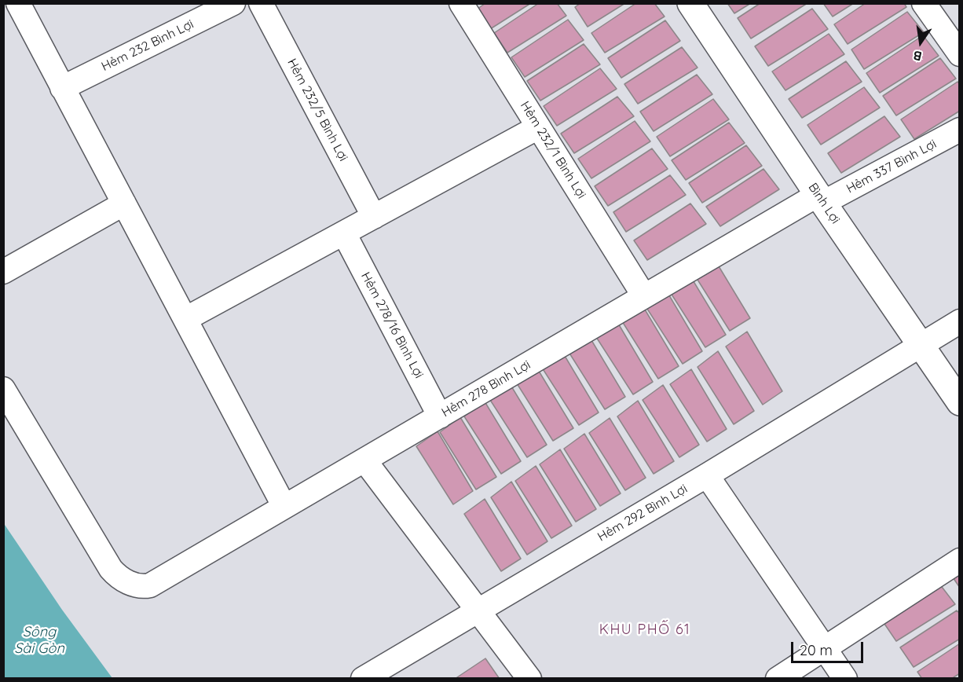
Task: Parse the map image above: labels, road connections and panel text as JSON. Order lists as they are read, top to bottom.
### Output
{
  "streets": {
    "street": [
      "Hẻm 232 Bình Lợi",
      "Hẻm 232/5 Bình Lợi",
      "Hẻm 232/1 Bình Lợi",
      "Hẻm 337 Bình Lợi",
      "Bình Lợi",
      "Hẻm 278/16 Bình Lợi",
      "Hẻm 278 Bình Lợi",
      "Hẻm 292 Bình Lợi"
    ]
  },
  "crossings": [
    ["Hẻm 232/1 Bình Lợi", "Hẻm 278 Bình Lợi"],
    ["Hẻm 337 Bình Lợi", "Bình Lợi"],
    ["Hẻm 337 Bình Lợi", "Hẻm 278 Bình Lợi"],
    ["Bình Lợi", "Hẻm 278 Bình Lợi"],
    ["Bình Lợi", "Hẻm 292 Bình Lợi"],
    ["Hẻm 278/16 Bình Lợi", "Hẻm 278 Bình Lợi"]
  ],
  "districts": ["KHU PHỐ 61"],
  "water": ["Sông Sài Gòn"],
  "scale_bar": "20 m",
  "north": "bottom"
}
